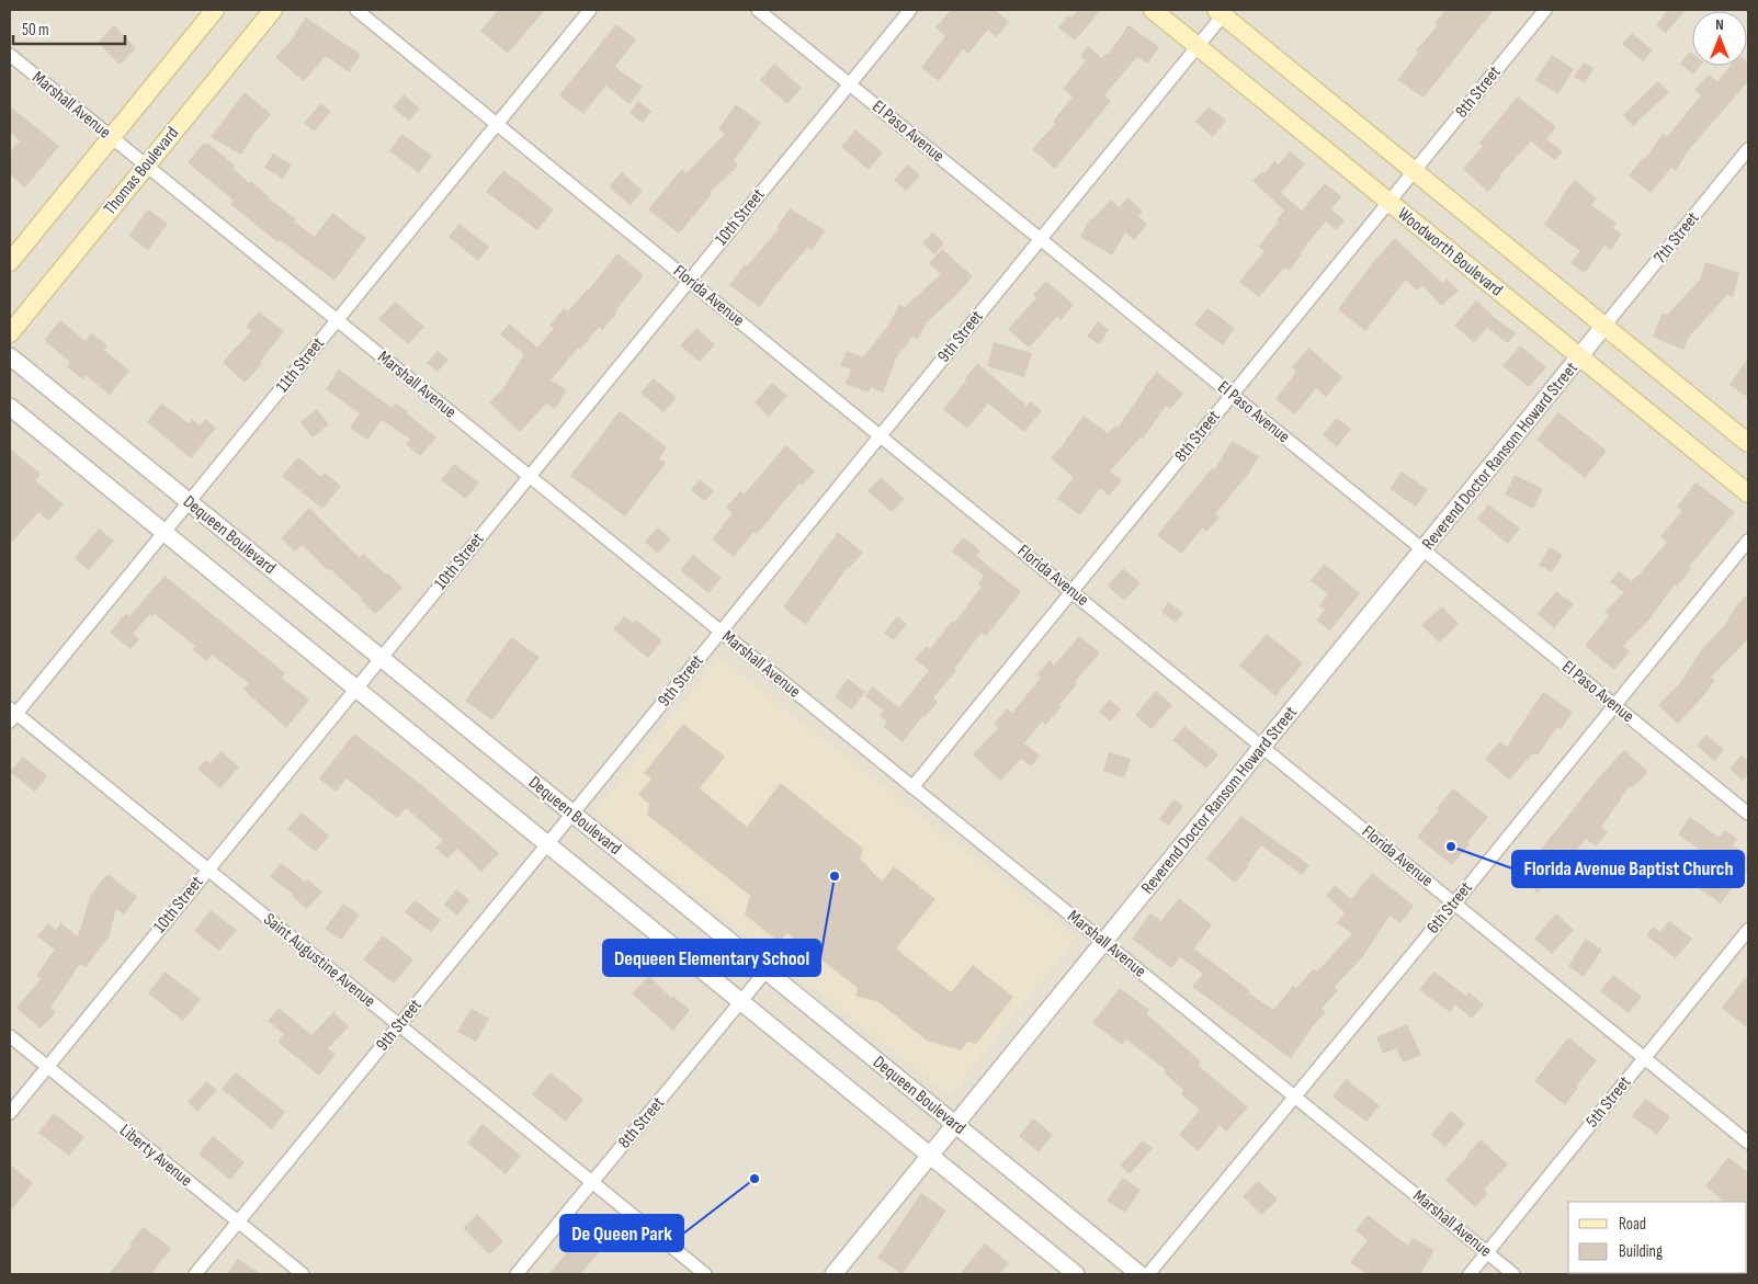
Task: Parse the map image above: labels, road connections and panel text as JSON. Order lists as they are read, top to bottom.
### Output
{
  "streets": {
    "main road": ["Thomas Boulevard", "Woodworth Boulevard"],
    "street": [
      "8th Street",
      "Marshall Avenue",
      "El Paso Avenue",
      "10th Street",
      "7th Street",
      "Florida Avenue",
      "9th Street",
      "11th Street",
      "Reverend Doctor Ransom Howard Street",
      "Dequeen Boulevard",
      "6th Street",
      "Saint Augustine Avenue",
      "5th Street",
      "Liberty Avenue"
    ]
  },
  "crossings": [
    ["8th Street", "Marshall Avenue"],
    ["8th Street", "El Paso Avenue"],
    ["8th Street", "Woodworth Boulevard"],
    ["8th Street", "Florida Avenue"],
    ["8th Street", "Dequeen Boulevard"],
    ["8th Street", "Saint Augustine Avenue"],
    ["Marshall Avenue", "Thomas Boulevard"],
    ["Marshall Avenue", "10th Street"],
    ["Marshall Avenue", "9th Street"],
    ["Marshall Avenue", "11th Street"],
    ["Marshall Avenue", "Reverend Doctor Ransom Howard Street"],
    ["Marshall Avenue", "6th Street"],
    ["Marshall Avenue", "5th Street"],
    ["El Paso Avenue", "10th Street"],
    ["El Paso Avenue", "9th Street"],
    ["El Paso Avenue", "Reverend Doctor Ransom Howard Street"],
    ["El Paso Avenue", "6th Street"],
    ["10th Street", "Florida Avenue"],
    ["10th Street", "Dequeen Boulevard"],
    ["10th Street", "Saint Augustine Avenue"],
    ["10th Street", "Liberty Avenue"],
    ["7th Street", "Reverend Doctor Ransom Howard Street"],
    ["Woodworth Boulevard", "9th Street"],
    ["Woodworth Boulevard", "Reverend Doctor Ransom Howard Street"],
    ["Florida Avenue", "9th Street"],
    ["Florida Avenue", "11th Street"],
    ["Florida Avenue", "Reverend Doctor Ransom Howard Street"],
    ["Florida Avenue", "6th Street"],
    ["Florida Avenue", "5th Street"],
    ["9th Street", "Dequeen Boulevard"],
    ["9th Street", "Saint Augustine Avenue"],
    ["9th Street", "Liberty Avenue"],
    ["11th Street", "Dequeen Boulevard"],
    ["11th Street", "Saint Augustine Avenue"],
    ["Reverend Doctor Ransom Howard Street", "Dequeen Boulevard"]
  ],
  "places": ["Florida Avenue Baptist Church", "Dequeen Elementary School", "De Queen Park"],
  "legend": ["Road", "Building"],
  "scale_bar": "50 m",
  "north": "top"
}
